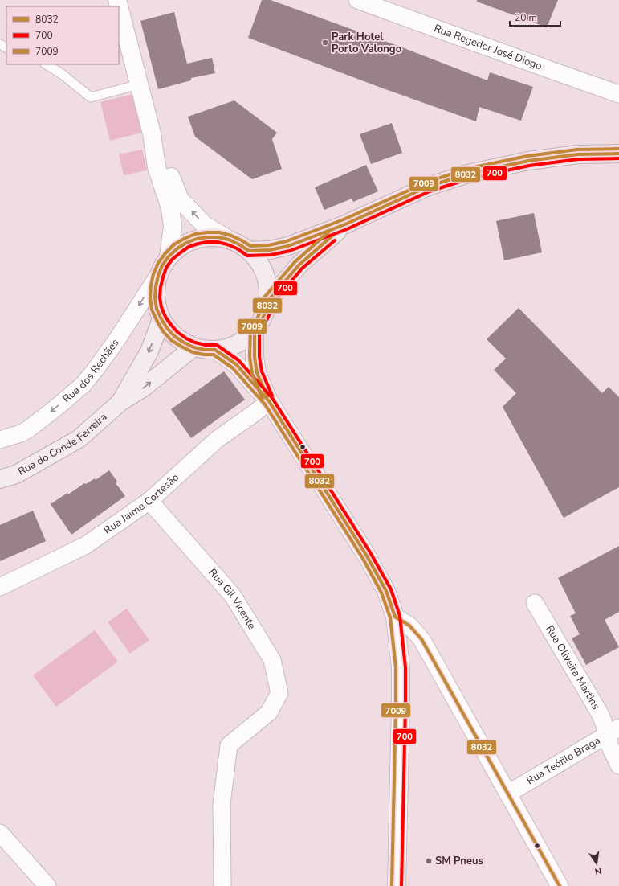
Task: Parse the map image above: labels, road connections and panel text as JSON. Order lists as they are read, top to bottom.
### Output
{
  "streets": {
    "main road": ["Rua do Conde Ferreira"],
    "street": [
      "Rua Regedor José Diogo",
      "Rua dos Rechães",
      "Rua Jaime Cortesão",
      "Rua Gil Vicente",
      "Rua Oliveira Martins",
      "Rua Teófilo Braga"
    ]
  },
  "crossings": [
    ["Rua dos Rechães", "Rua do Conde Ferreira"],
    ["Rua Jaime Cortesão", "Rua Gil Vicente"],
    ["Rua Oliveira Martins", "Rua Teófilo Braga"]
  ],
  "one_way": ["Rua dos Rechães"],
  "places": ["Park Hotel Porto Valongo", "SM Pneus"],
  "lines": ["transit line 7009", "transit line 8032", "transit line 700"],
  "legend": ["8032", "700", "7009"],
  "scale_bar": "20 m",
  "north": "bottom"
}
